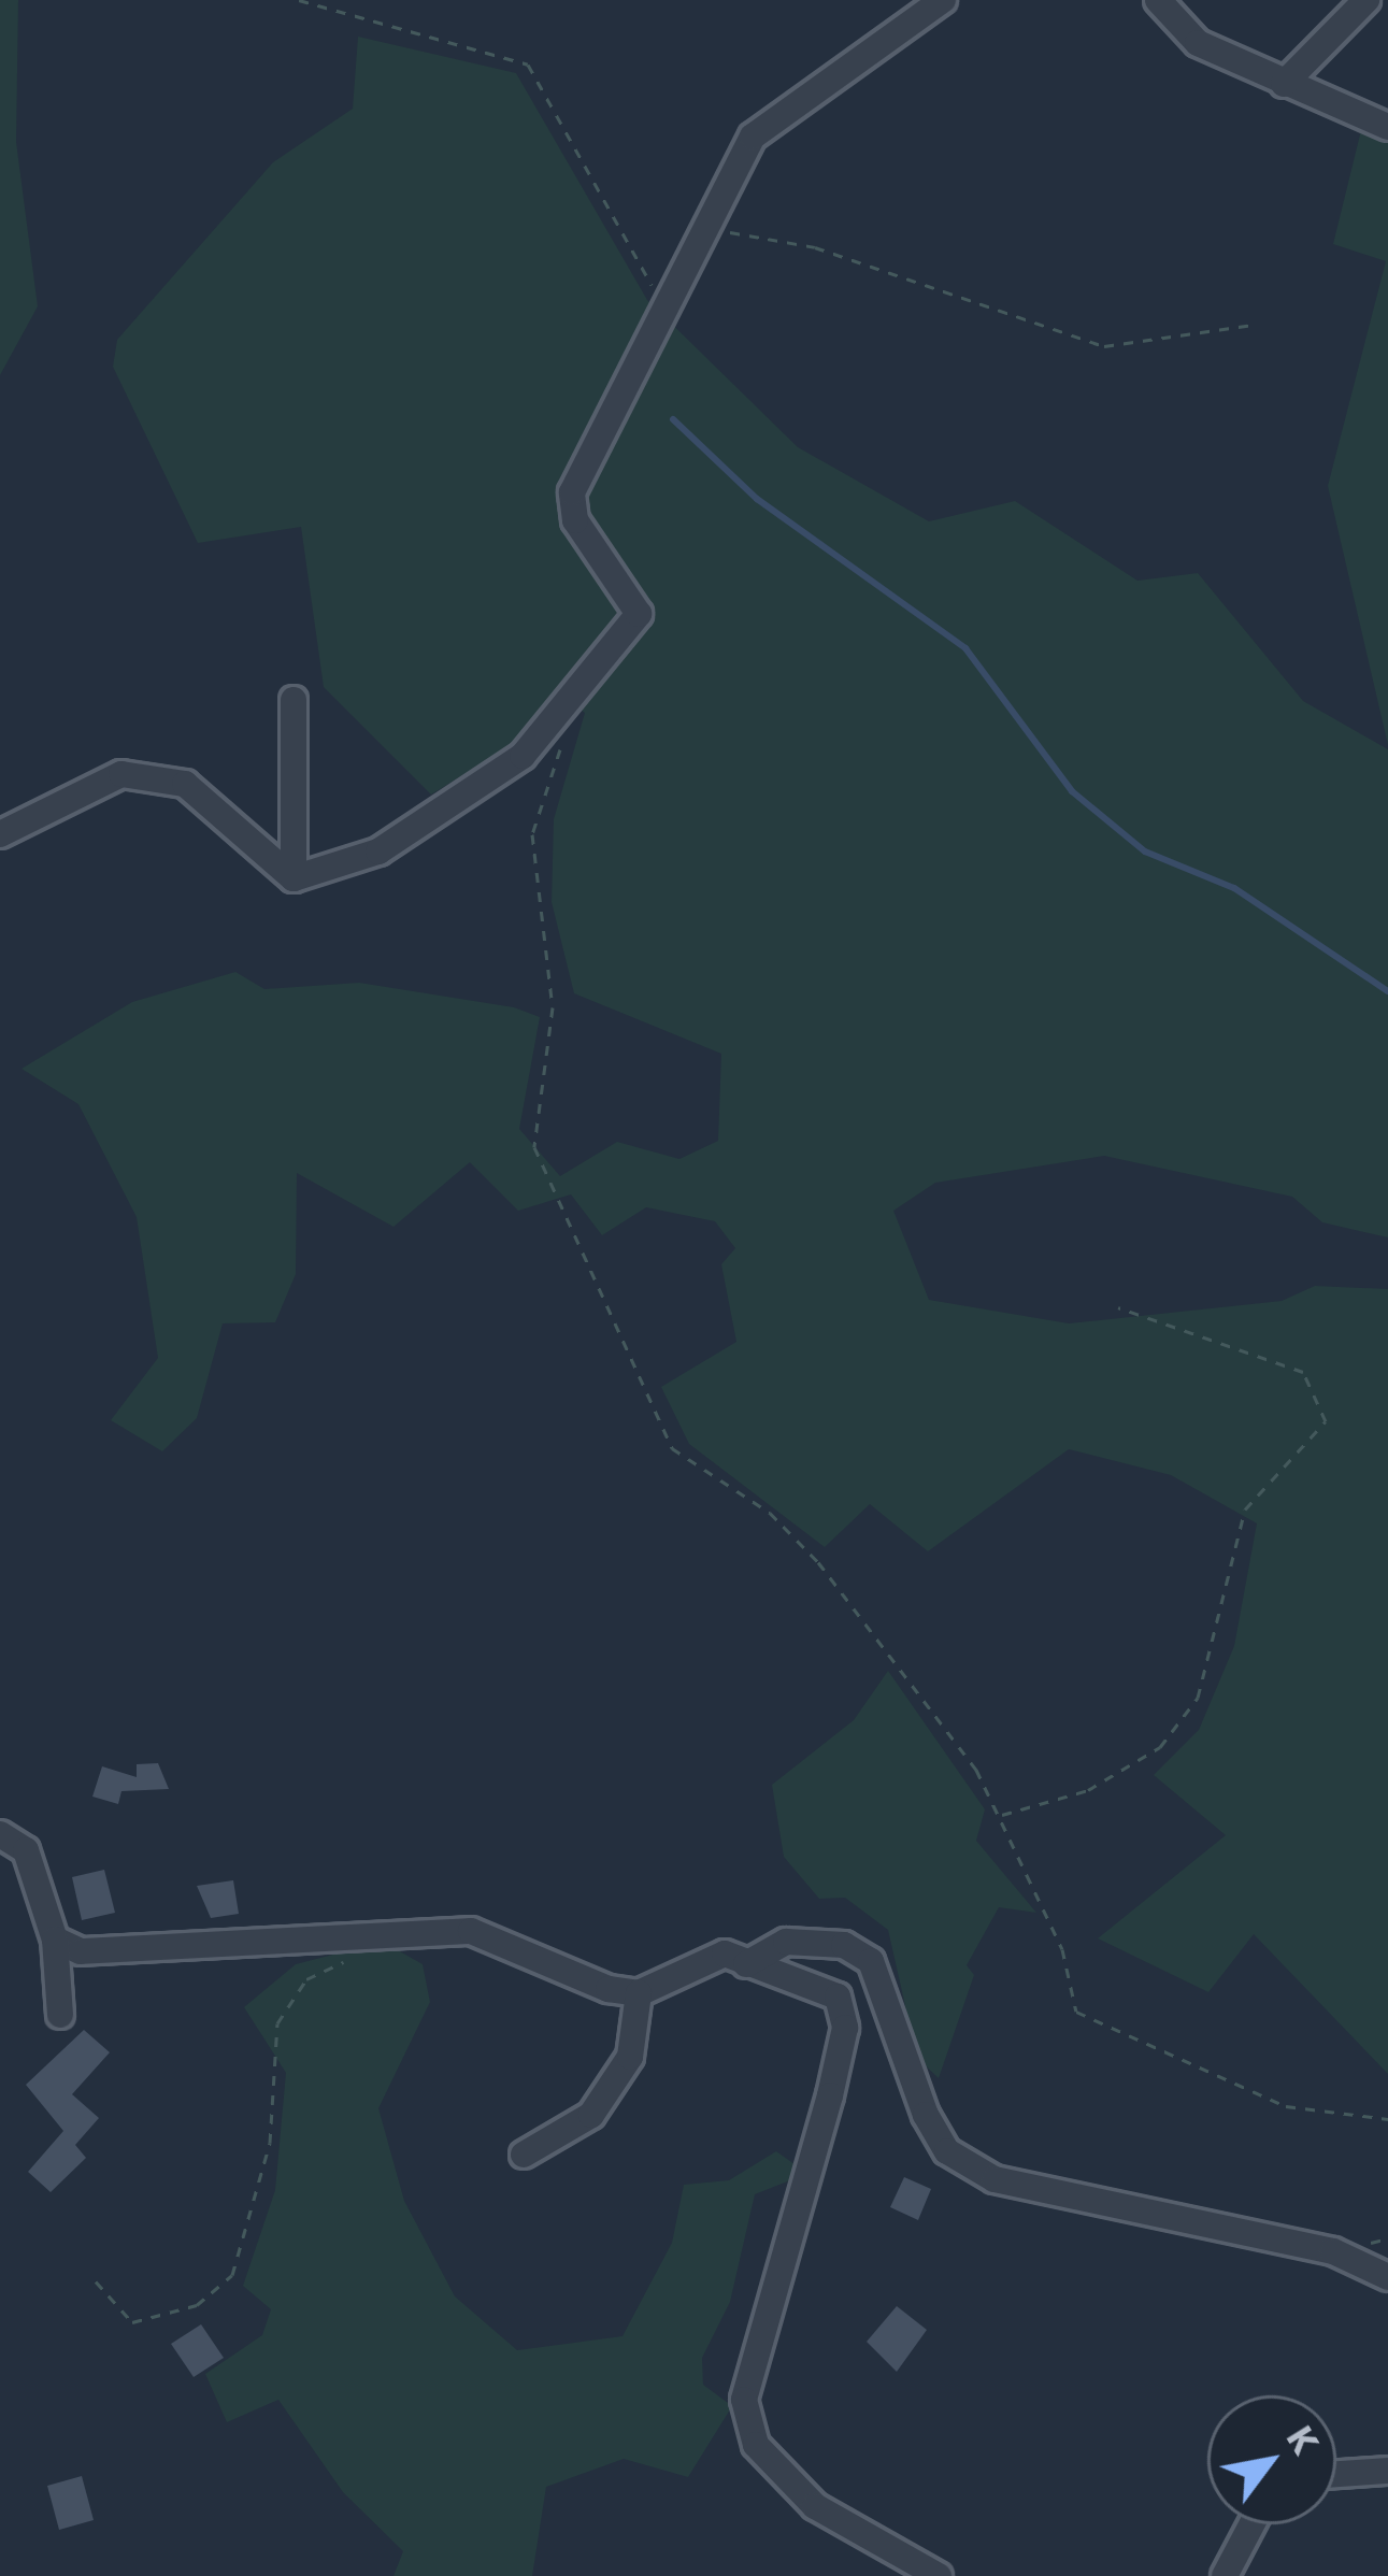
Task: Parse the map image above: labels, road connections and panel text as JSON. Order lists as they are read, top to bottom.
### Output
{
  "north": "top right"
}
